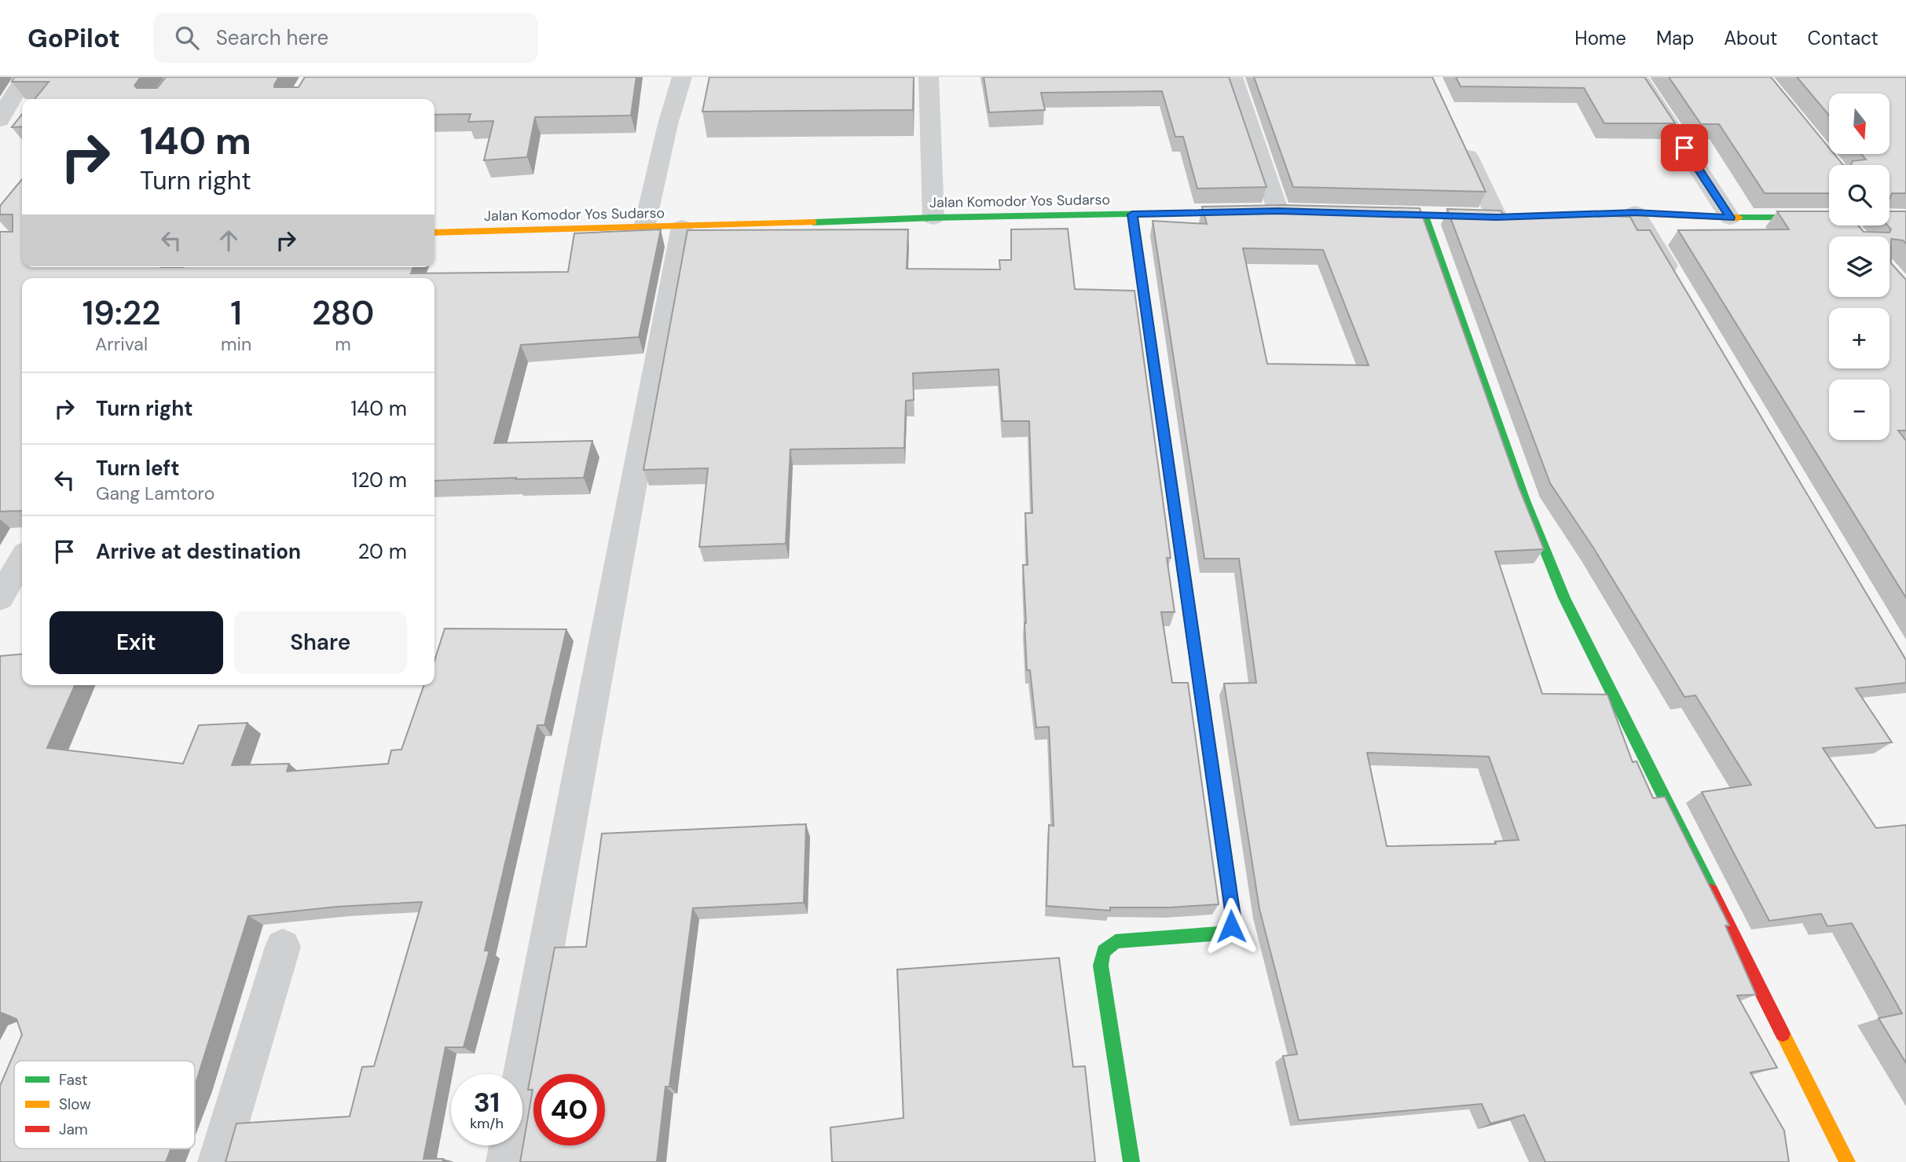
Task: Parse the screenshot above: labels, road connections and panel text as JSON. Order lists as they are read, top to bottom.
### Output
{
  "streets": {
    "street": ["Jalan Komodor Yos Sudarso"]
  },
  "legend": ["Fast", "Slow", "Jam"],
  "north": "bottom",
  "page": {
    "header": "GoPilot",
    "search": "Search here",
    "nav": [
      "Home",
      "Map",
      "About",
      "Contact"
    ],
    "map_buttons": ["+", "−"],
    "turn": ["140 m", "Turn right"],
    "eta": [
      "19:22",
      "Arrival",
      "1",
      "min",
      "280",
      "m"
    ],
    "list": [
      {
        "name": "Turn right",
        "value": "140 m"
      },
      {
        "name": "Turn left",
        "note": "Gang Lamtoro",
        "value": "120 m"
      },
      {
        "name": "Arrive at destination",
        "value": "20 m"
      }
    ],
    "buttons": ["Exit", "Share"],
    "speed": "31 km/h",
    "limit": "40"
  }
}
